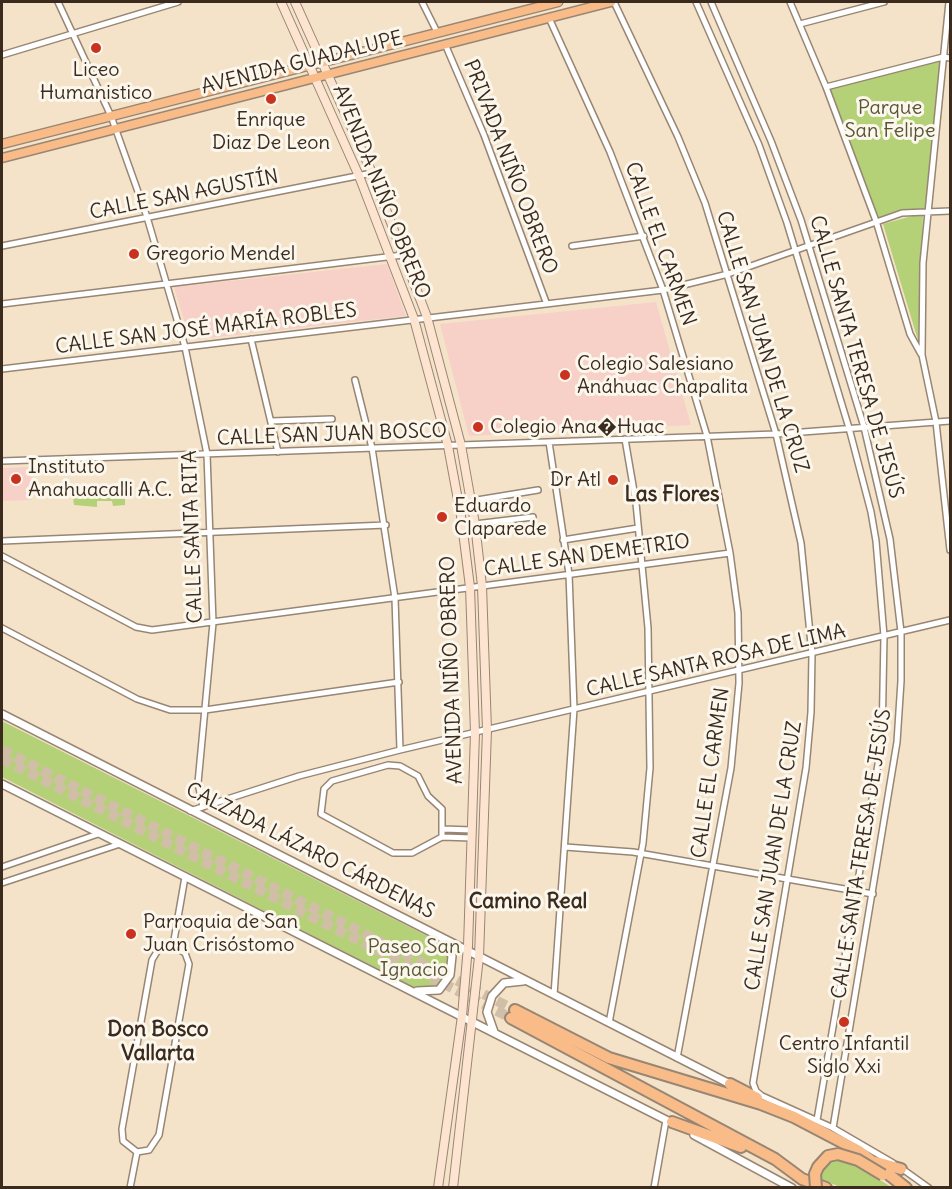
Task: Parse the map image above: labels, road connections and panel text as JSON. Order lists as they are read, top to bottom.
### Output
{
  "streets": {
    "main road": ["AVENIDA GUADALUPE", "AVENIDA NIÑO OBRERO"],
    "street": [
      "PRIVADA NIÑO OBRERO",
      "CALLE SAN AGUSTÍN",
      "CALLE EL CARMEN",
      "CALLE SAN JOSÉ MARÍA ROBLES",
      "CALLE SAN JUAN DE LA CRUZ",
      "CALLE SANTA TERESA DE JESÚS",
      "CALLE SAN JUAN BOSCO",
      "CALLE SANTA RITA",
      "CALLE SAN DEMETRIO",
      "CALLE SANTA ROSA DE LIMA",
      "CALZADA LÁZARO CÁRDENAS"
    ]
  },
  "crossings": [
    ["AVENIDA GUADALUPE", "PRIVADA NIÑO OBRERO"],
    ["AVENIDA GUADALUPE", "AVENIDA NIÑO OBRERO"],
    ["AVENIDA GUADALUPE", "CALLE EL CARMEN"],
    ["AVENIDA GUADALUPE", "CALLE SAN JUAN DE LA CRUZ"],
    ["AVENIDA GUADALUPE", "CALLE SANTA RITA"],
    ["PRIVADA NIÑO OBRERO", "CALLE SAN JOSÉ MARÍA ROBLES"],
    ["AVENIDA NIÑO OBRERO", "CALLE SAN AGUSTÍN"],
    ["AVENIDA NIÑO OBRERO", "CALLE SAN JOSÉ MARÍA ROBLES"],
    ["AVENIDA NIÑO OBRERO", "CALLE SAN JUAN BOSCO"],
    ["AVENIDA NIÑO OBRERO", "CALLE SAN DEMETRIO"],
    ["AVENIDA NIÑO OBRERO", "CALLE SANTA ROSA DE LIMA"],
    ["AVENIDA NIÑO OBRERO", "CALZADA LÁZARO CÁRDENAS"],
    ["CALLE SAN AGUSTÍN", "CALLE SANTA RITA"],
    ["CALLE EL CARMEN", "CALLE SAN JOSÉ MARÍA ROBLES"],
    ["CALLE EL CARMEN", "CALLE SAN JUAN BOSCO"],
    ["CALLE EL CARMEN", "CALLE SAN DEMETRIO"],
    ["CALLE EL CARMEN", "CALLE SANTA ROSA DE LIMA"],
    ["CALLE EL CARMEN", "CALZADA LÁZARO CÁRDENAS"],
    ["CALLE SAN JOSÉ MARÍA ROBLES", "CALLE SAN JUAN DE LA CRUZ"],
    ["CALLE SAN JOSÉ MARÍA ROBLES", "CALLE SANTA TERESA DE JESÚS"],
    ["CALLE SAN JOSÉ MARÍA ROBLES", "CALLE SANTA RITA"],
    ["CALLE SAN JUAN DE LA CRUZ", "CALLE SAN JUAN BOSCO"],
    ["CALLE SAN JUAN DE LA CRUZ", "CALLE SANTA ROSA DE LIMA"],
    ["CALLE SANTA TERESA DE JESÚS", "CALLE SAN JUAN BOSCO"],
    ["CALLE SANTA TERESA DE JESÚS", "CALLE SANTA ROSA DE LIMA"],
    ["CALLE SAN JUAN BOSCO", "CALLE SANTA RITA"],
    ["CALLE SANTA RITA", "CALLE SAN DEMETRIO"],
    ["CALLE SANTA RITA", "CALLE SANTA ROSA DE LIMA"],
    ["CALLE SANTA ROSA DE LIMA", "CALZADA LÁZARO CÁRDENAS"]
  ],
  "districts": ["Las Flores", "Camino Real", "Don Bosco Vallarta"],
  "parks": ["Parque San Felipe", "Paseo San Ignacio"],
  "places": [
    "Liceo Humanistico",
    "Enrique Diaz De Leon",
    "Gregorio Mendel",
    "Colegio Salesiano Anáhuac Chapalita",
    "Colegio Ana�Huac",
    "Instituto Anahuacalli A.C.",
    "Dr Atl",
    "Eduardo Claparede",
    "Parroquia de San Juan Crisóstomo",
    "Centro Infantil Siglo Xxi"
  ]
}
